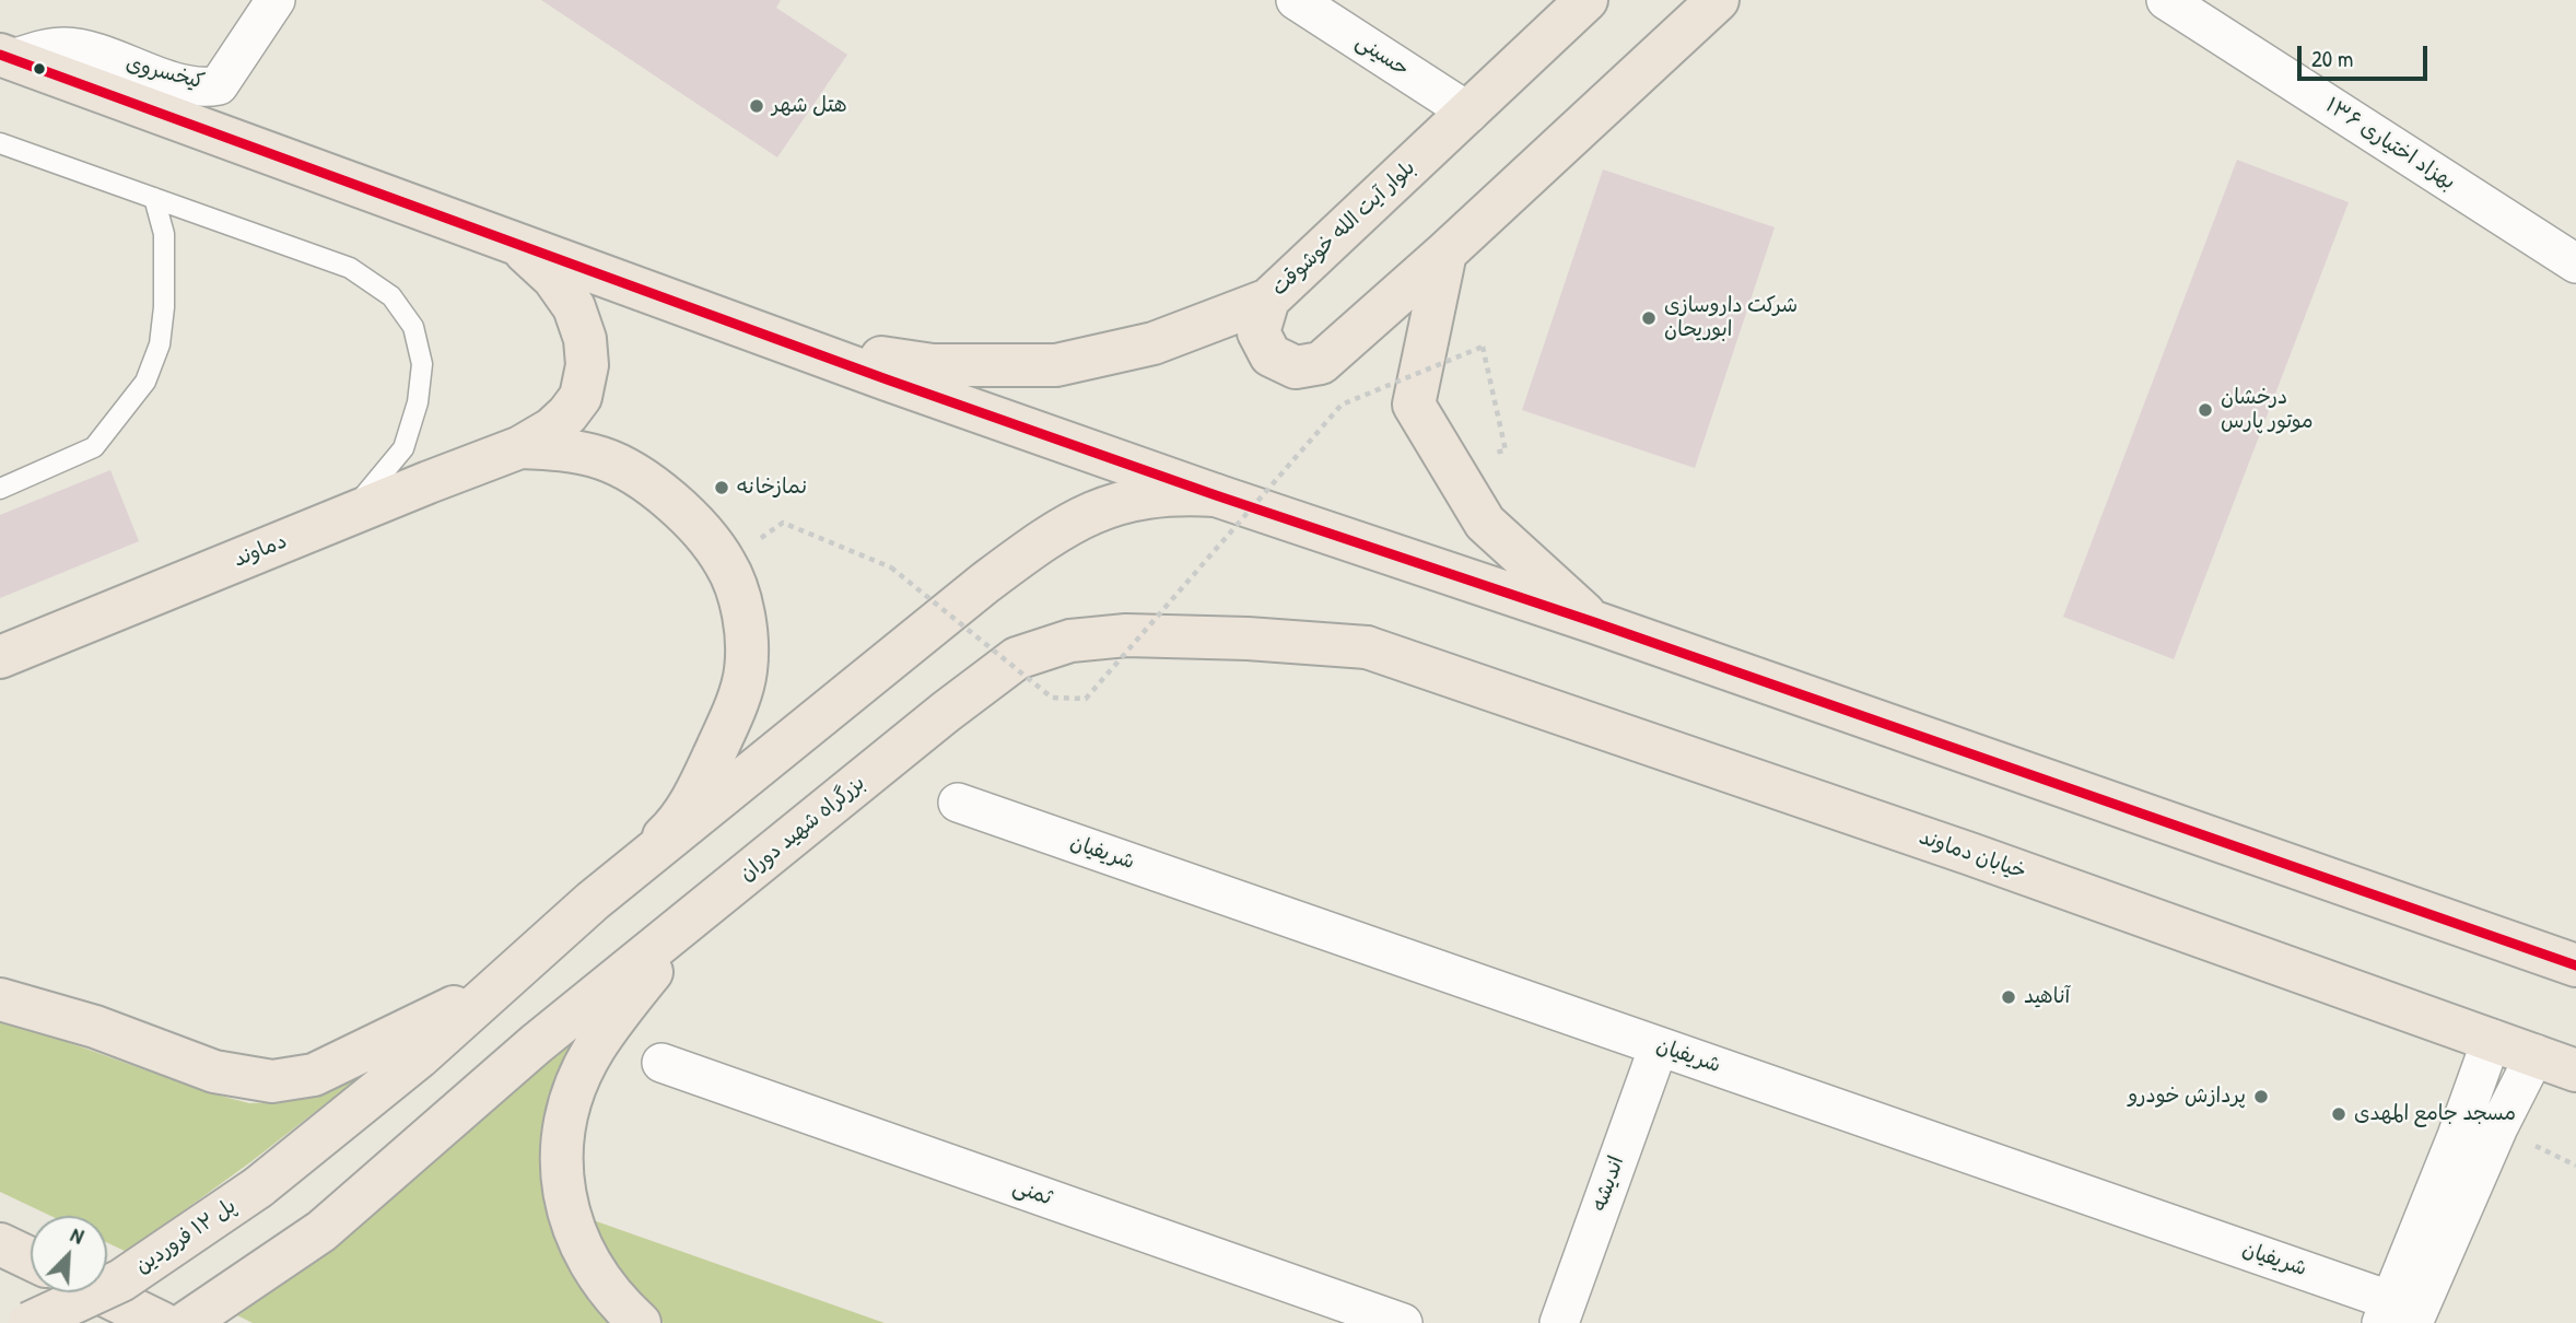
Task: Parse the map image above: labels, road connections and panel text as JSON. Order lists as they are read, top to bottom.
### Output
{
  "streets": {
    "main road": [
      "بلوار آیت الله خوشوقت",
      "دماوند",
      "بزرگراه شهید دوران",
      "خیابان دماوند",
      "پل ۱۲ فروردین"
    ],
    "street": [
      "حسینی",
      "کیخسروی",
      "بهزاد اختیاری ۱۳۶",
      "شریفیان",
      "اندیشه",
      "ثمنی"
    ]
  },
  "crossings": [
    ["حسینی", "بلوار آیت الله خوشوقت"],
    ["بزرگراه شهید دوران", "خیابان دماوند"],
    ["شریفیان", "اندیشه"]
  ],
  "places": [
    "هتل شهر",
    "شرکت داروسازی ابوریحان",
    "درخشان موتور پارس",
    "نمازخانه",
    "آناهید",
    "پردازش خودرو",
    "مسجد جامع المهدی"
  ],
  "scale_bar": "20 m",
  "north": "top right"
}
